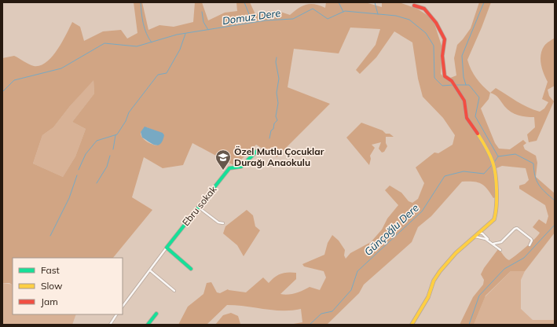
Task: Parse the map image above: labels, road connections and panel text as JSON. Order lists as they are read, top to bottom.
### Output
{
  "streets": {
    "street": ["Ebru sokak"]
  },
  "water": ["Domuz Dere", "Günçoğlu Dere"],
  "places": {
    "school or university": ["Özel Mutlu Çocuklar Durağı Anaokulu"]
  },
  "legend": ["Fast", "Slow", "Jam"]
}
